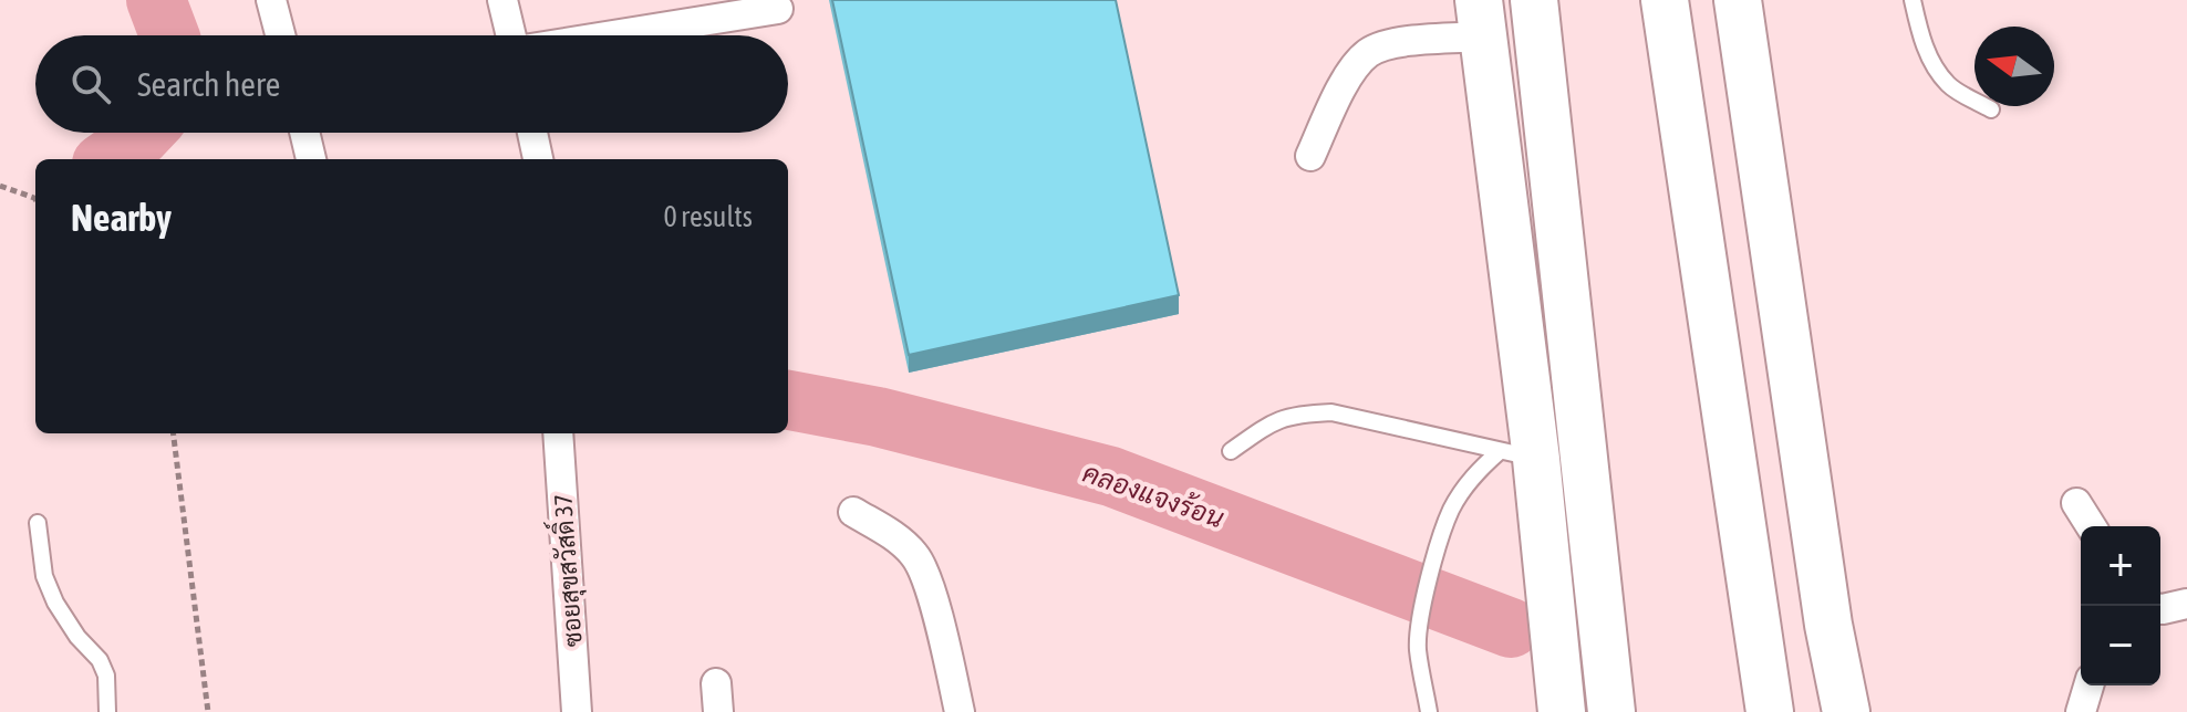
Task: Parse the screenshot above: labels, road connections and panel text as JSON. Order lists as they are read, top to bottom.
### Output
{
  "streets": {
    "street": ["ซอยสุขสวัสดิ์ 37"]
  },
  "water": ["คลองแจงร้อน"],
  "north": "left",
  "page": {
    "search": "Search here",
    "heading": ["Nearby", "0 results"],
    "map_buttons": ["+", "−"]
  }
}
